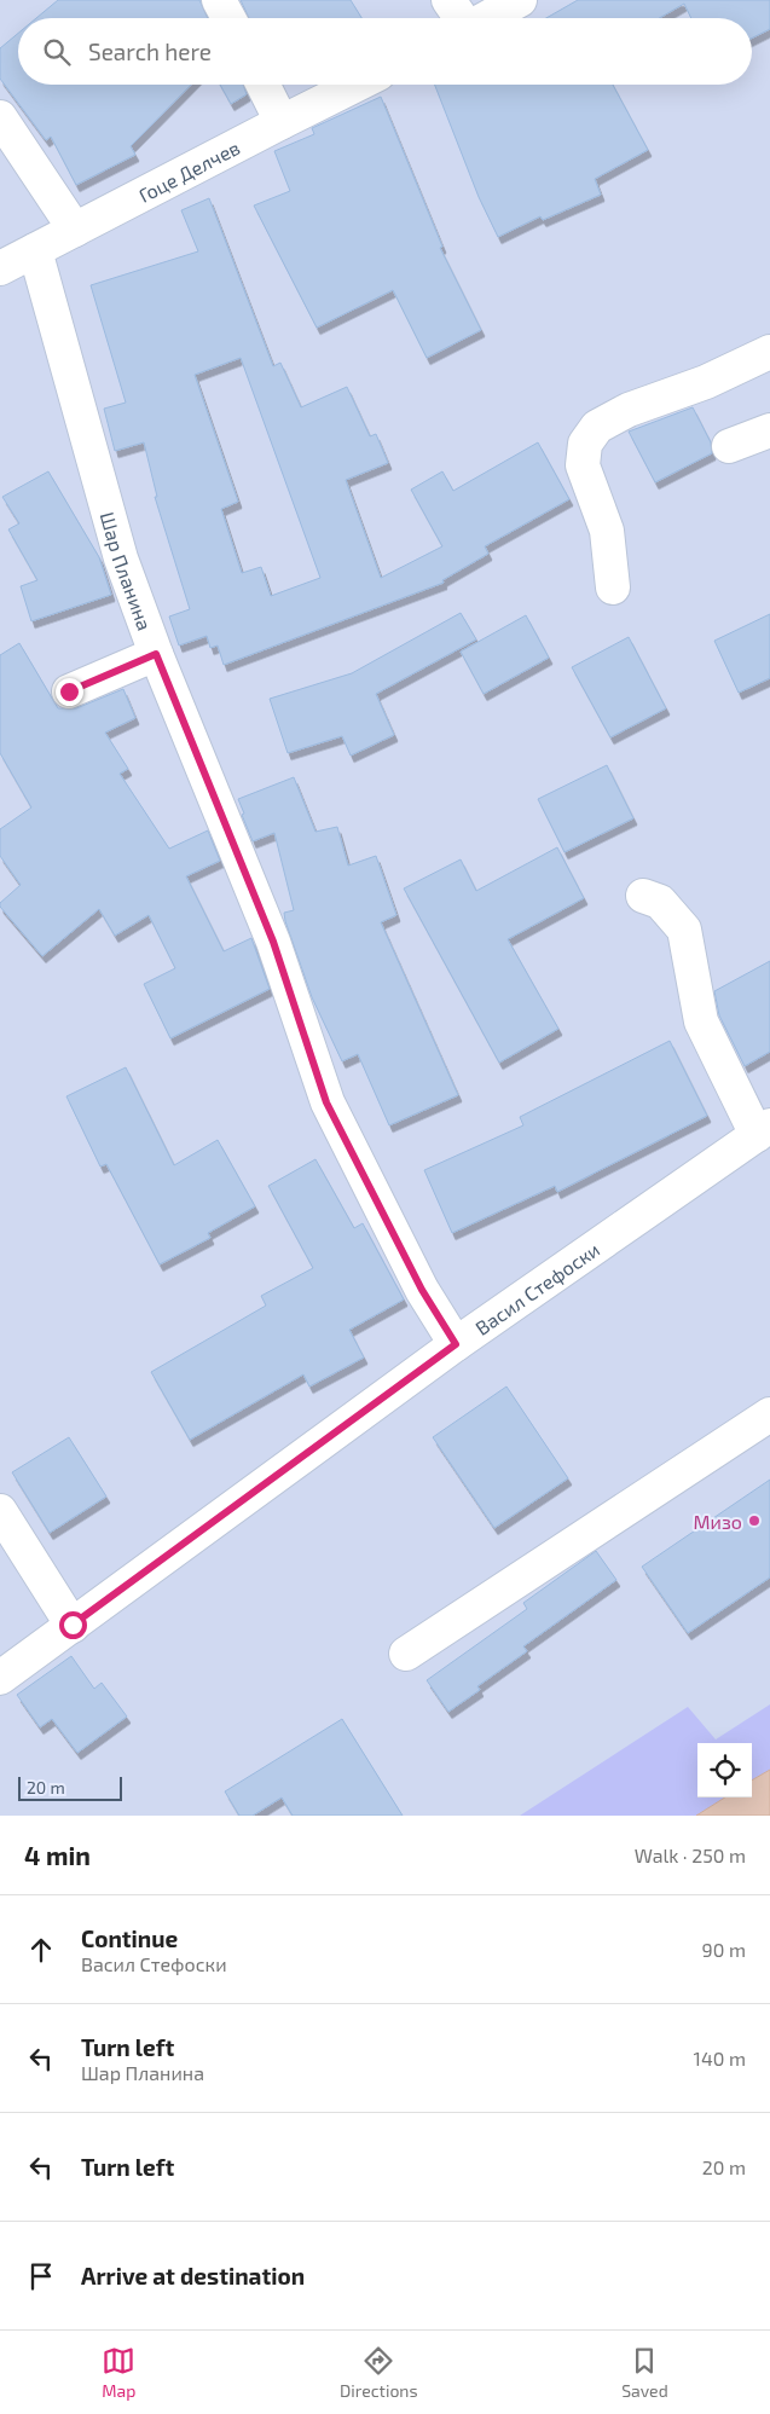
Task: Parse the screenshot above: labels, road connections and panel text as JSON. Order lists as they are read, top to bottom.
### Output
{
  "streets": {
    "street": ["Гоце Делчев", "Шар Планина", "Васил Стефоски"]
  },
  "crossings": [
    ["Гоце Делчев", "Шар Планина"],
    ["Шар Планина", "Васил Стефоски"]
  ],
  "places": ["Мизо"],
  "scale_bar": "20 m",
  "page": {
    "search": "Search here",
    "scale": "20 m",
    "heading": ["4 min", "Walk · 250 m"],
    "list": [
      ["Continue", "Васил Стефоски", "90 m"],
      ["Turn left", "Шар Планина", "140 m"],
      ["Turn left", "20 m"],
      "Arrive at destination"
    ],
    "nav": ["Map", "Directions", "Saved"]
  }
}
